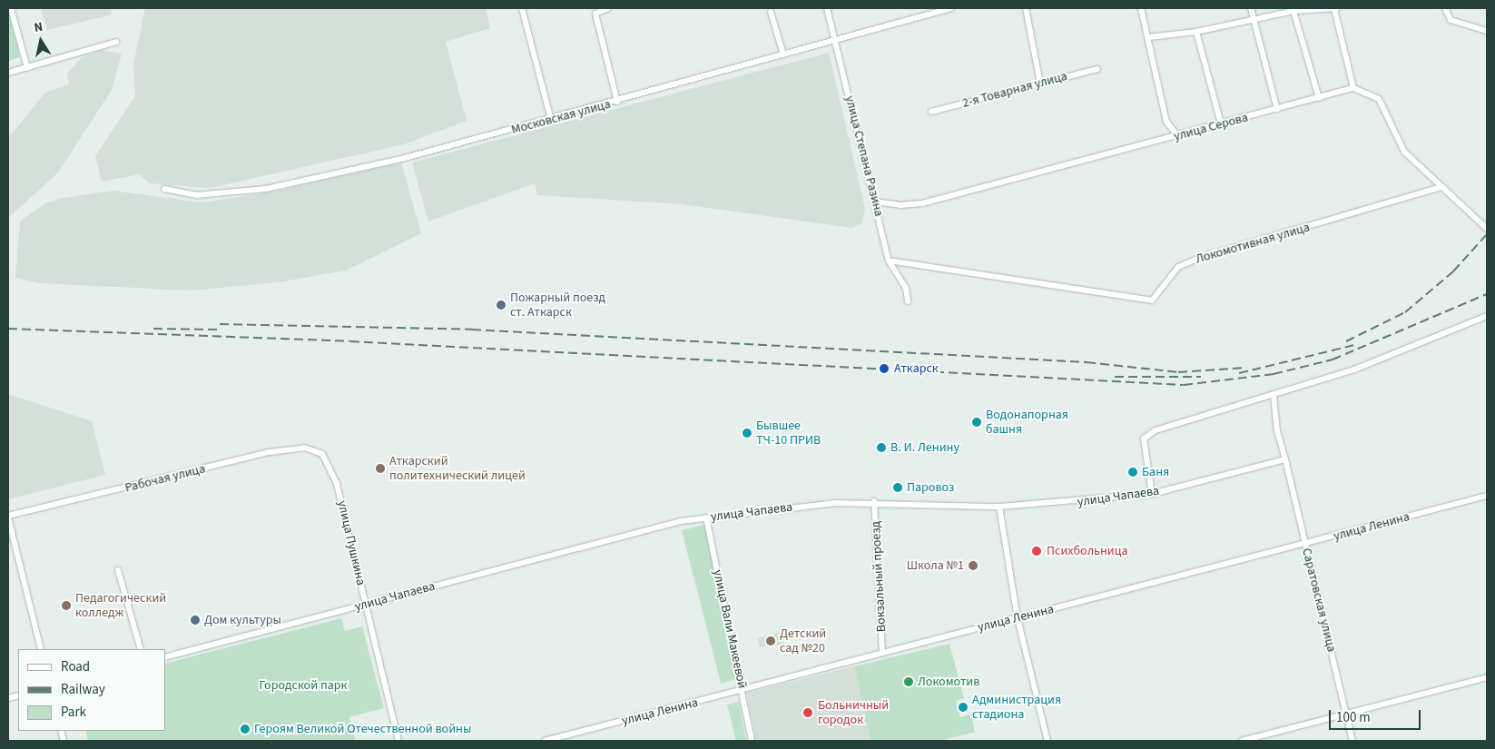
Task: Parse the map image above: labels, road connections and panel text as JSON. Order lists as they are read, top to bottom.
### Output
{
  "streets": {
    "street": [
      "2-я Товарная улица",
      "Московская улица",
      "улица Серова",
      "улица Степана Разина",
      "Локомотивная улица",
      "Рабочая улица",
      "улица Чапаева",
      "улица Ленина",
      "улица Пушкина",
      "Вокзальный проезд",
      "Саратовская улица",
      "улица Вали Макеевой"
    ]
  },
  "crossings": [
    ["Московская улица", "улица Степана Разина"],
    ["улица Серова", "улица Степана Разина"],
    ["улица Степана Разина", "Локомотивная улица"],
    ["Рабочая улица", "улица Пушкина"],
    ["улица Чапаева", "улица Пушкина"],
    ["улица Чапаева", "Вокзальный проезд"],
    ["улица Чапаева", "Саратовская улица"],
    ["улица Чапаева", "улица Вали Макеевой"],
    ["улица Ленина", "Вокзальный проезд"],
    ["улица Ленина", "Саратовская улица"],
    ["улица Ленина", "улица Вали Макеевой"]
  ],
  "parks": ["Городской парк"],
  "places": [
    "Пожарный поезд ст. Аткарск",
    "Аткарск",
    "Водонапорная башня",
    "Бывшее ТЧ-10 ПРИВ",
    "В. И. Ленину",
    "Аткарский политехнический лицей",
    "Баня",
    "Паровоз",
    "Психбольница",
    "Школа №1",
    "Педагогический колледж",
    "Дом культуры",
    "Детский сад №20",
    "Локомотив",
    "Администрация стадиона",
    "Больничный городок",
    "Героям Великой Отечественной войны"
  ],
  "legend": ["Road", "Railway", "Park"],
  "scale_bar": "100 m",
  "north": "top"
}
